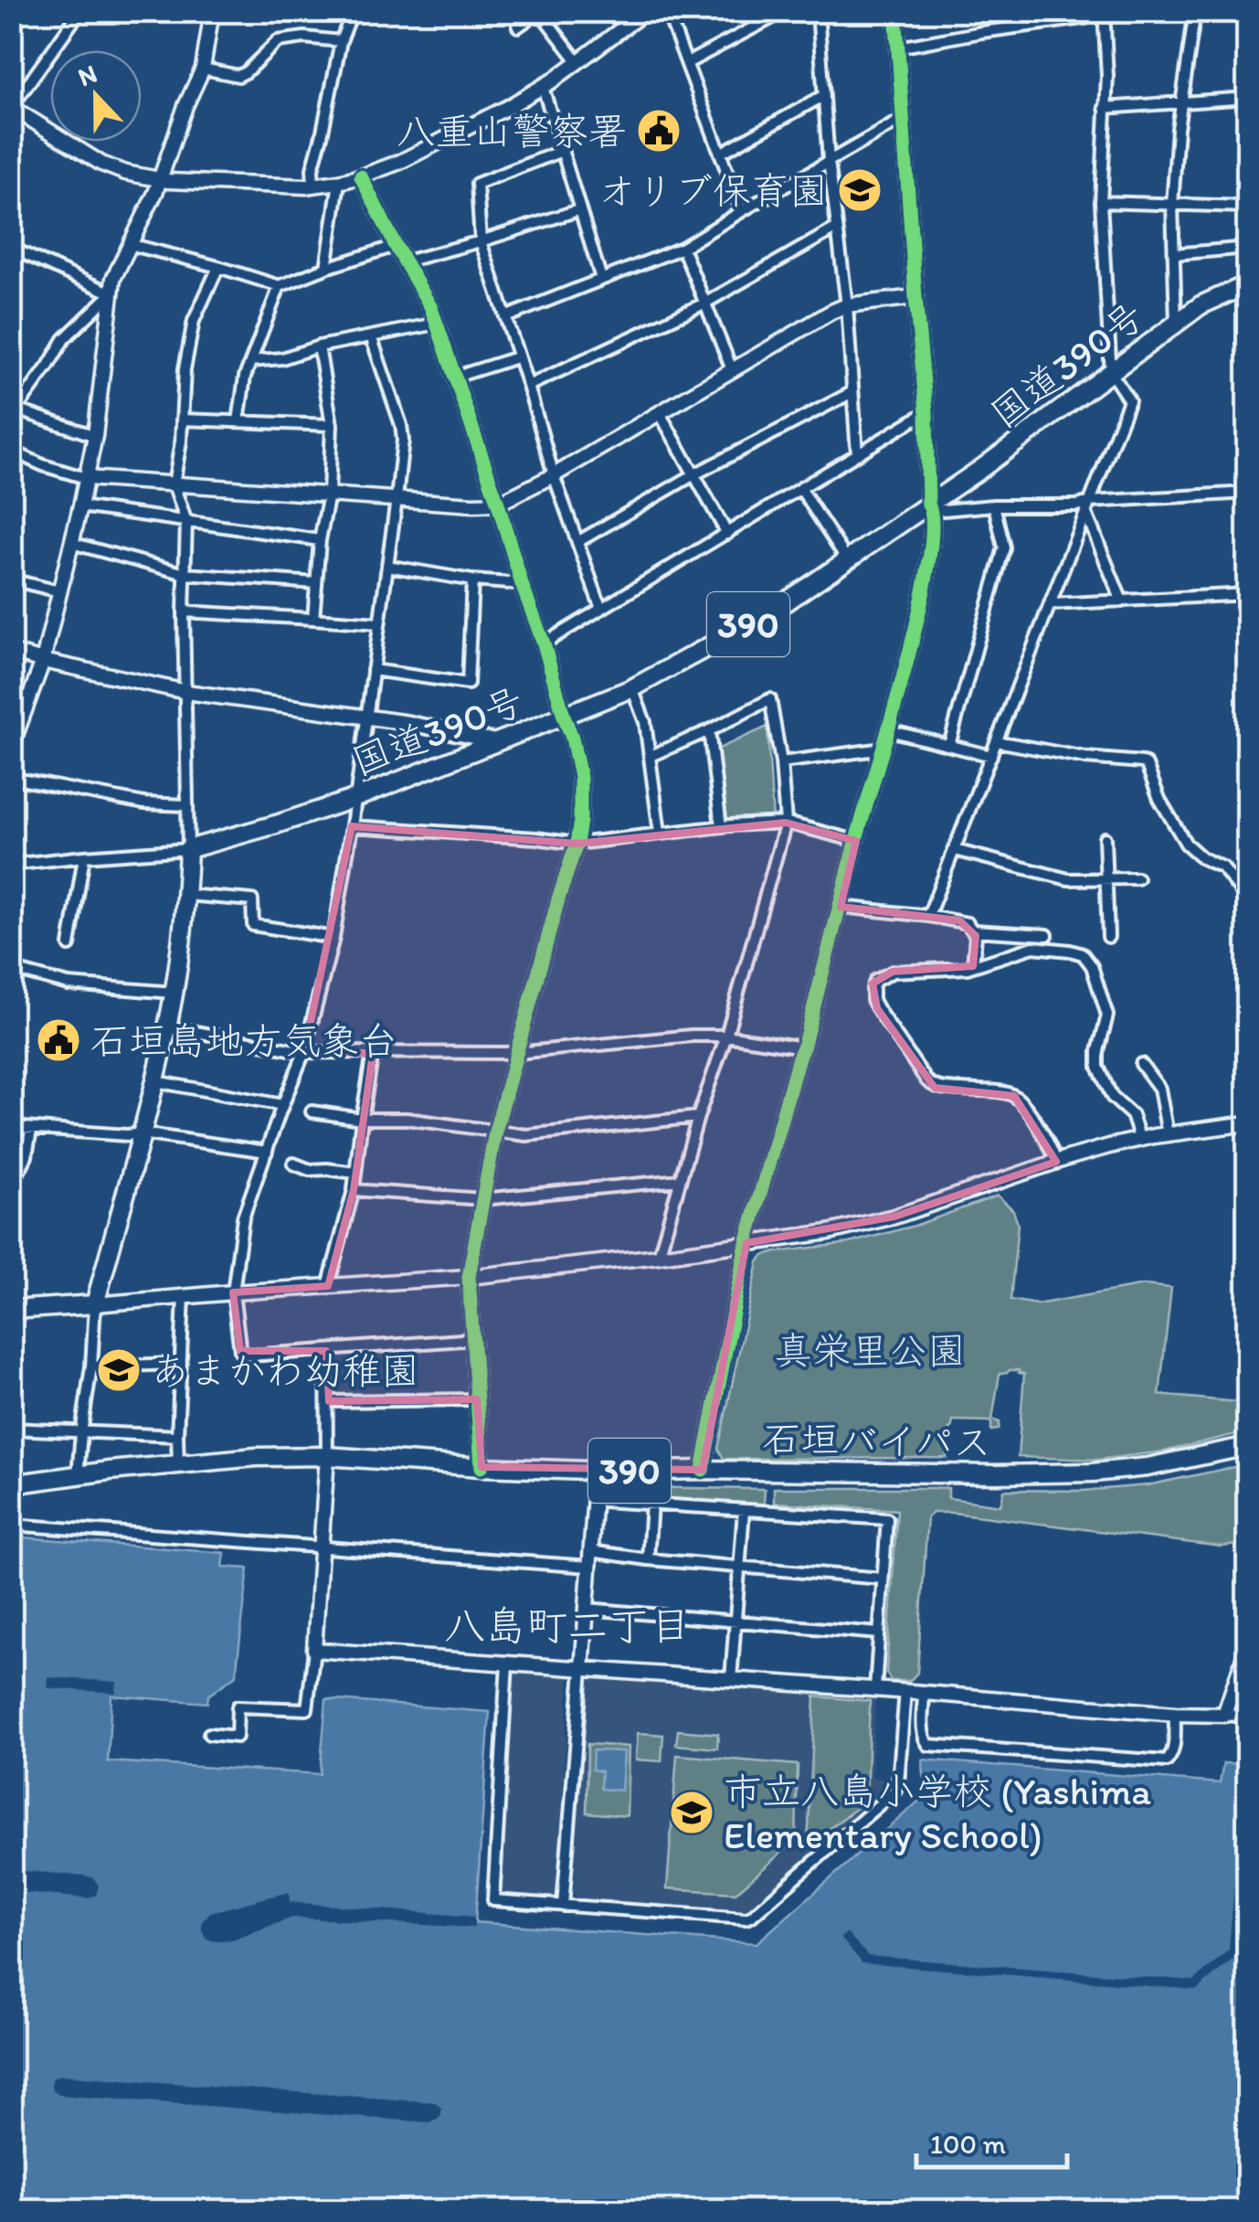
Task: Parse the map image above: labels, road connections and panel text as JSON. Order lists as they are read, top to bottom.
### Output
{
  "streets": {
    "highway": ["国道390号", "390", "石垣バイパス"]
  },
  "districts": ["八島町二丁目"],
  "parks": ["真栄里公園"],
  "places": {
    "public building": ["八重山警察署", "石垣島地方気象台"],
    "school or university": ["オリブ保育園", "あまかわ幼稚園", "市立八島小学校 (Yashima Elementary School)"]
  },
  "scale_bar": "100 m",
  "north": "top"
}
